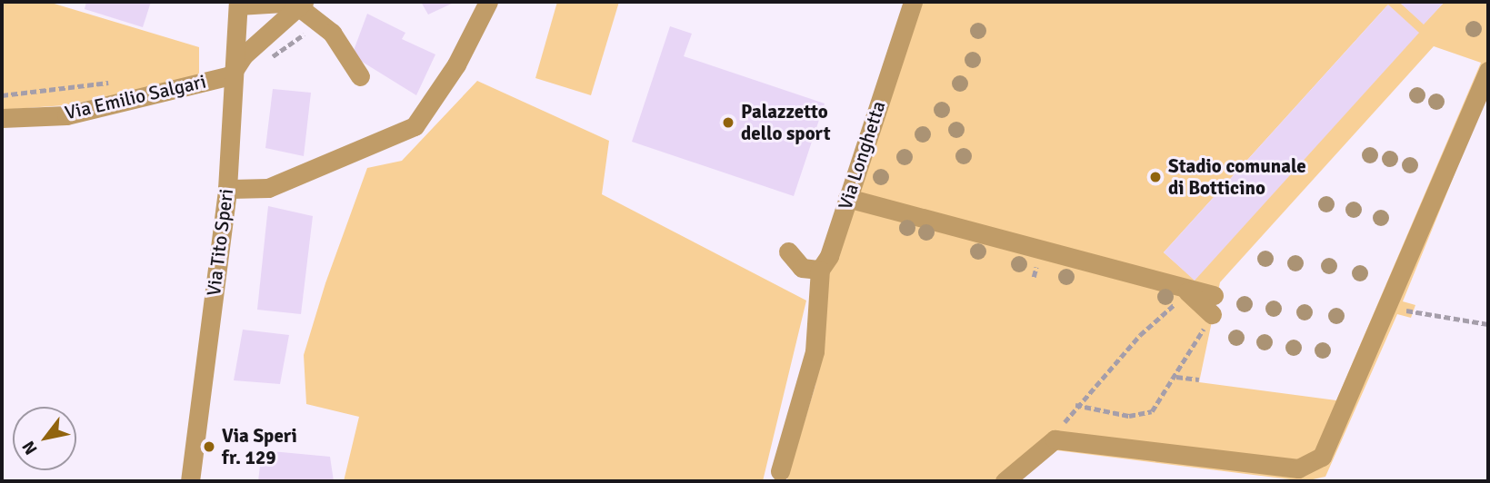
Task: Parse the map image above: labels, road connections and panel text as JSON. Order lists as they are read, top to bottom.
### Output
{
  "streets": {
    "street": ["Via Emilio Salgari", "Via Longhetta", "Via Tito Speri"]
  },
  "crossings": [
    ["Via Emilio Salgari", "Via Tito Speri"]
  ],
  "places": ["Palazzetto dello sport", "Stadio comunale di Botticino", "Via Speri fr. 129"],
  "north": "bottom left"
}
